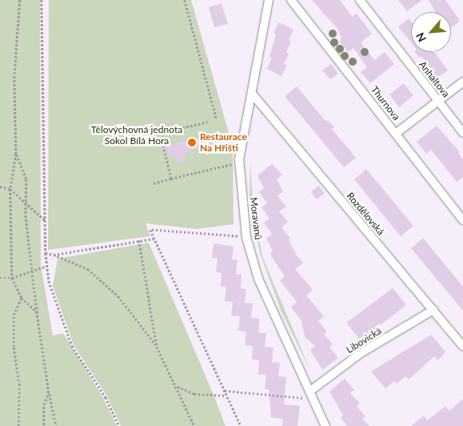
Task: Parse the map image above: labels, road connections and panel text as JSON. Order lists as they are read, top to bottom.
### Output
{
  "streets": {
    "street": [
      "Anhaltova",
      "Thurnova",
      "Rozdělovská",
      "Moravanů",
      "Libovická"
    ]
  },
  "crossings": [
    ["Rozdělovská", "Moravanů"],
    ["Rozdělovská", "Libovická"],
    ["Moravanů", "Libovická"]
  ],
  "parks": ["Tělovýchovná jednota Sokol Bílá Hora"],
  "places": ["Restaurace Na Hřišti"],
  "north": "bottom left"
}
